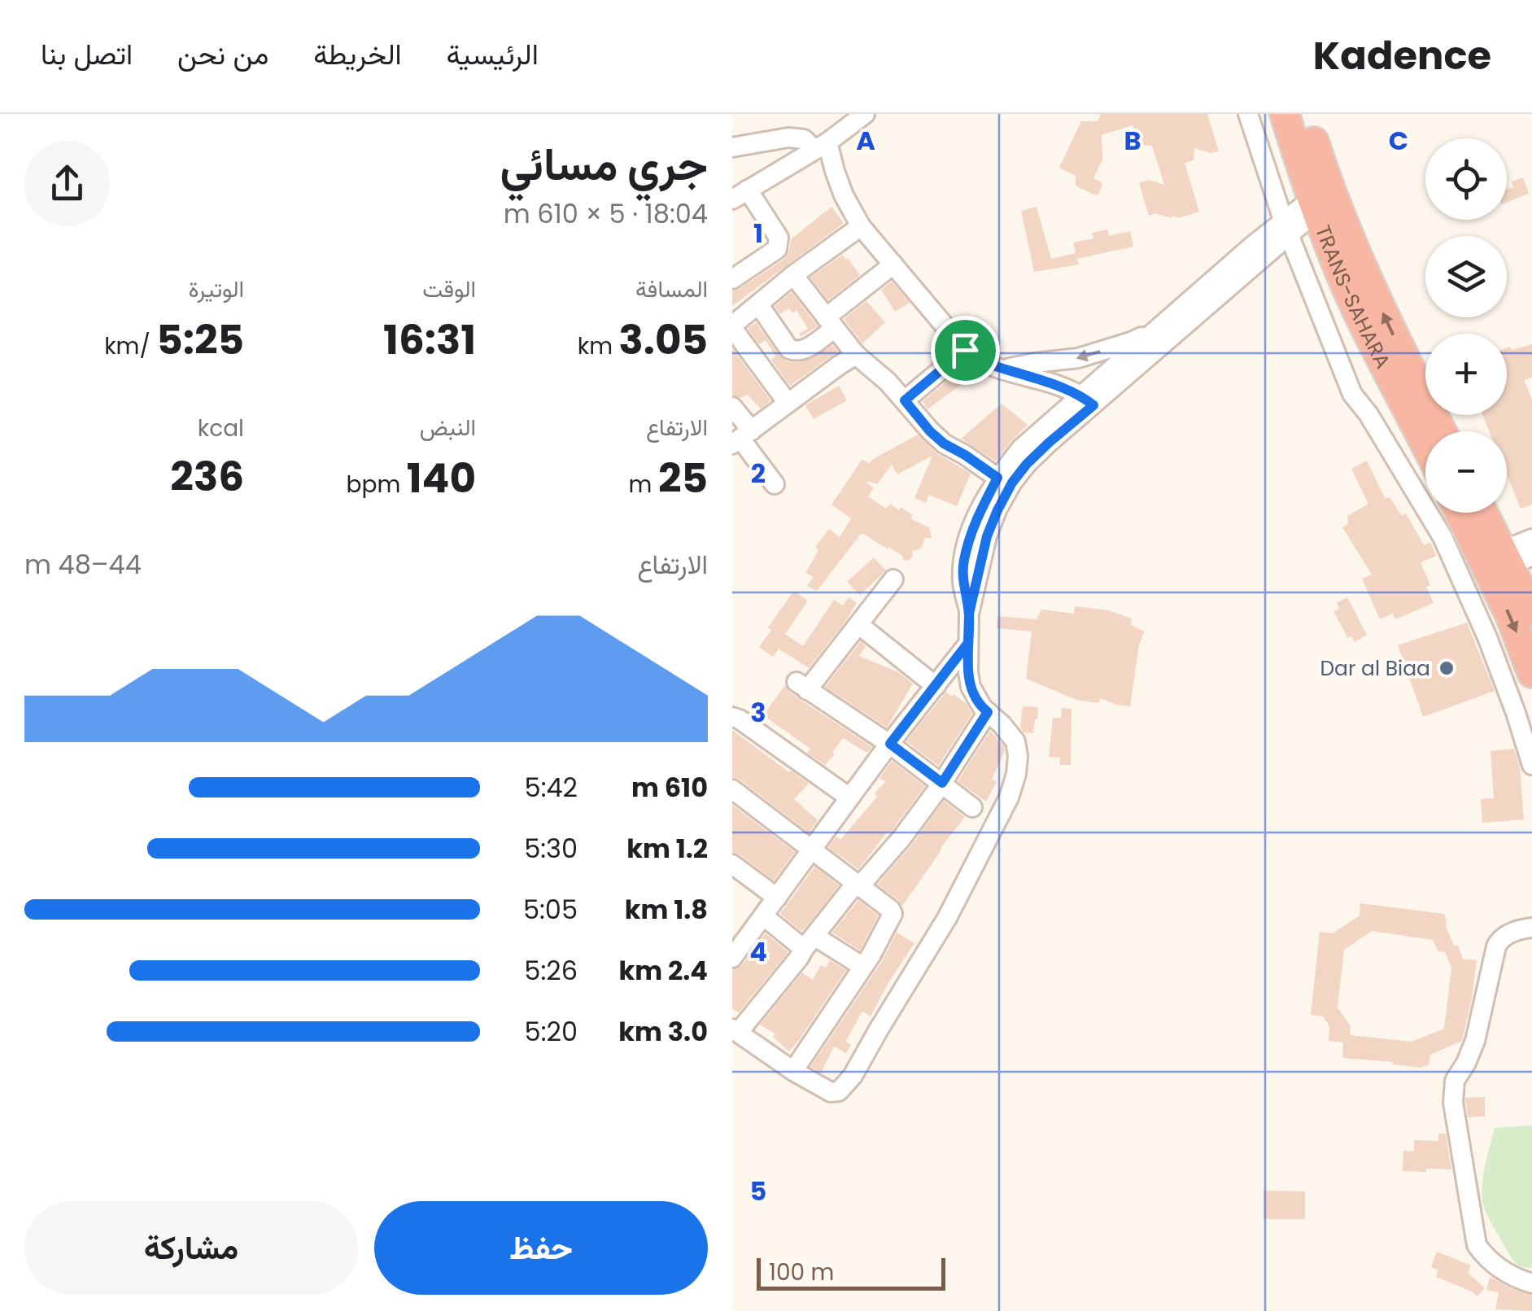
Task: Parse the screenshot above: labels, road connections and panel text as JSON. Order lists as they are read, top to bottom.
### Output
{
  "streets": {
    "highway": ["TRANS-SAHARA"]
  },
  "places": ["Dar al Biaa"],
  "scale_bar": "100 m",
  "page": {
    "header": "Kadence",
    "nav": [
      "الرئيسية",
      "الخريطة",
      "من نحن",
      "اتصل بنا"
    ],
    "heading": ["جري مسائي", "18:04 · 5 × 610 m"],
    "map_buttons": ["+", "−"],
    "stats": [
      ["المسافة", "3.05 km"],
      ["الوقت", "16:31"],
      ["الوتيرة", "5:25 /km"],
      ["الارتفاع", "25 m"],
      ["النبض", "140 bpm"],
      ["kcal", "236"]
    ],
    "chart": ["الارتفاع", "44–48 m"],
    "list": [
      {
        "name": "610 m",
        "note": "5:42"
      },
      {
        "name": "1.2 km",
        "note": "5:30"
      },
      {
        "name": "1.8 km",
        "note": "5:05"
      },
      {
        "name": "2.4 km",
        "note": "5:26"
      },
      {
        "name": "3.0 km",
        "note": "5:20"
      }
    ],
    "buttons": ["حفظ", "مشاركة"],
    "scale": "100 m"
  },
  "grid": {
    "columns": ["A", "B", "C"],
    "rows": [
      "1",
      "2",
      "3",
      "4",
      "5"
    ]
  }
}
